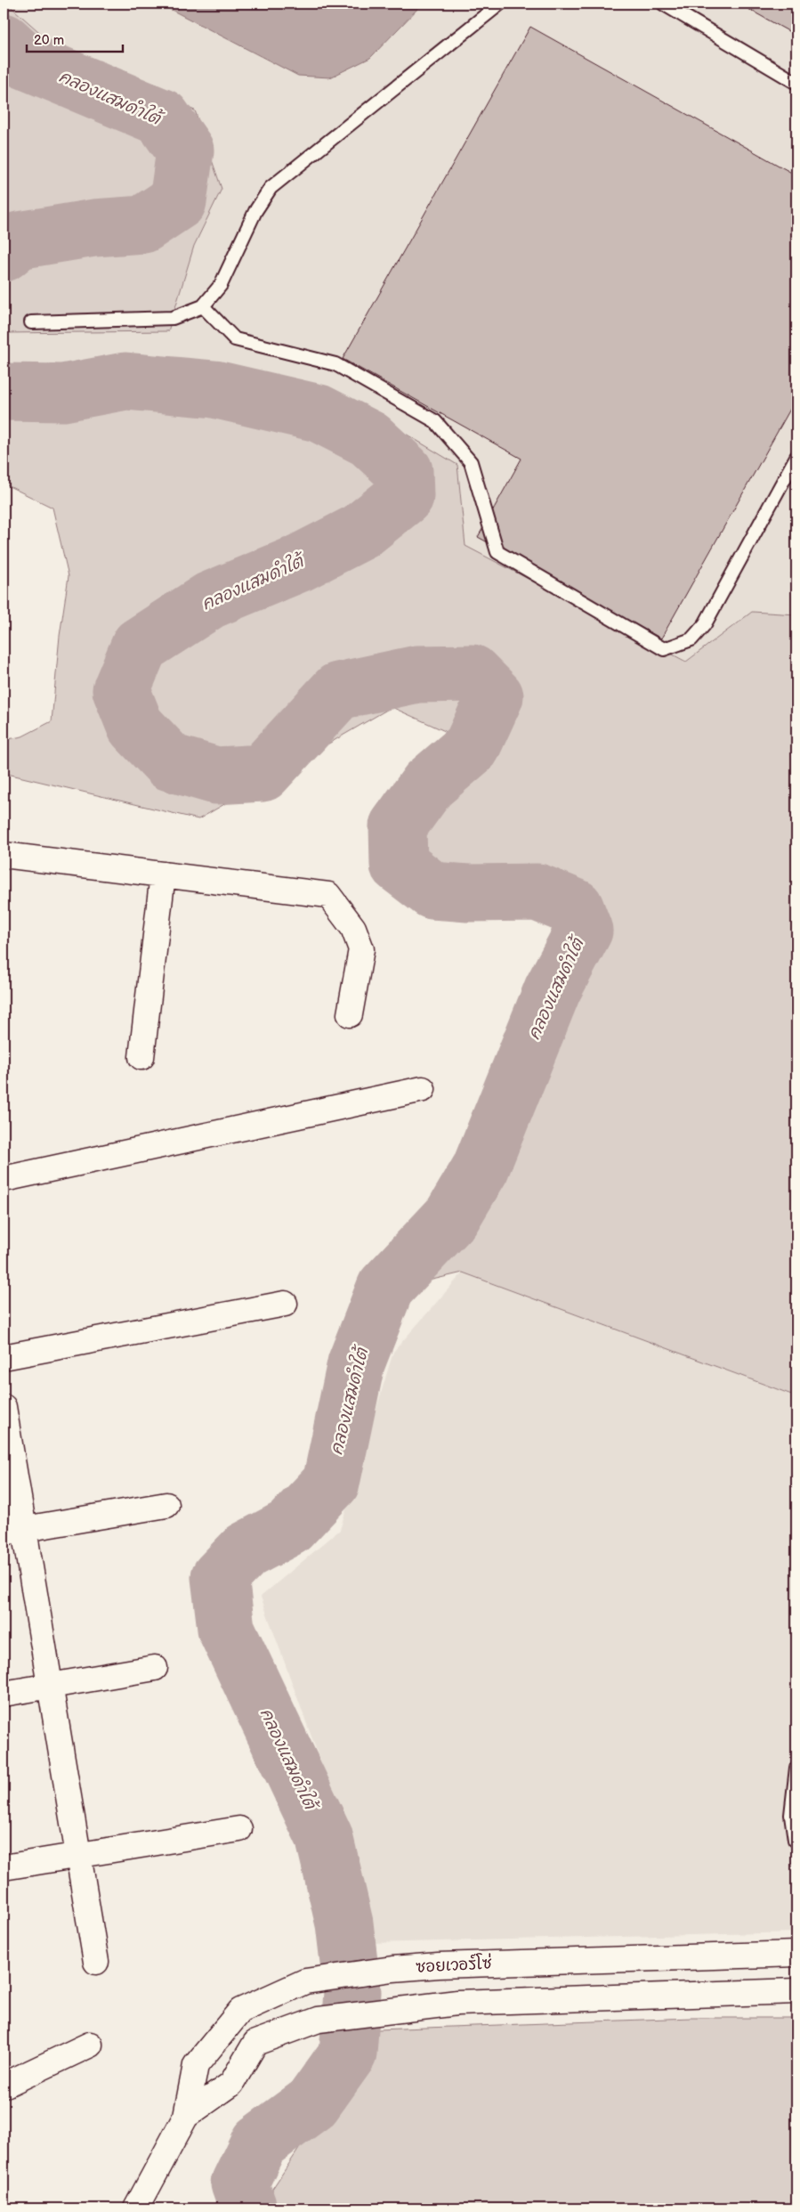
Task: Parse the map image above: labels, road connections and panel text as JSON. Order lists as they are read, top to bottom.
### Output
{
  "streets": {
    "street": ["ซอยเวอร์โซ่"]
  },
  "water": ["คลองแสมดำใต้"],
  "scale_bar": "20 m"
}
